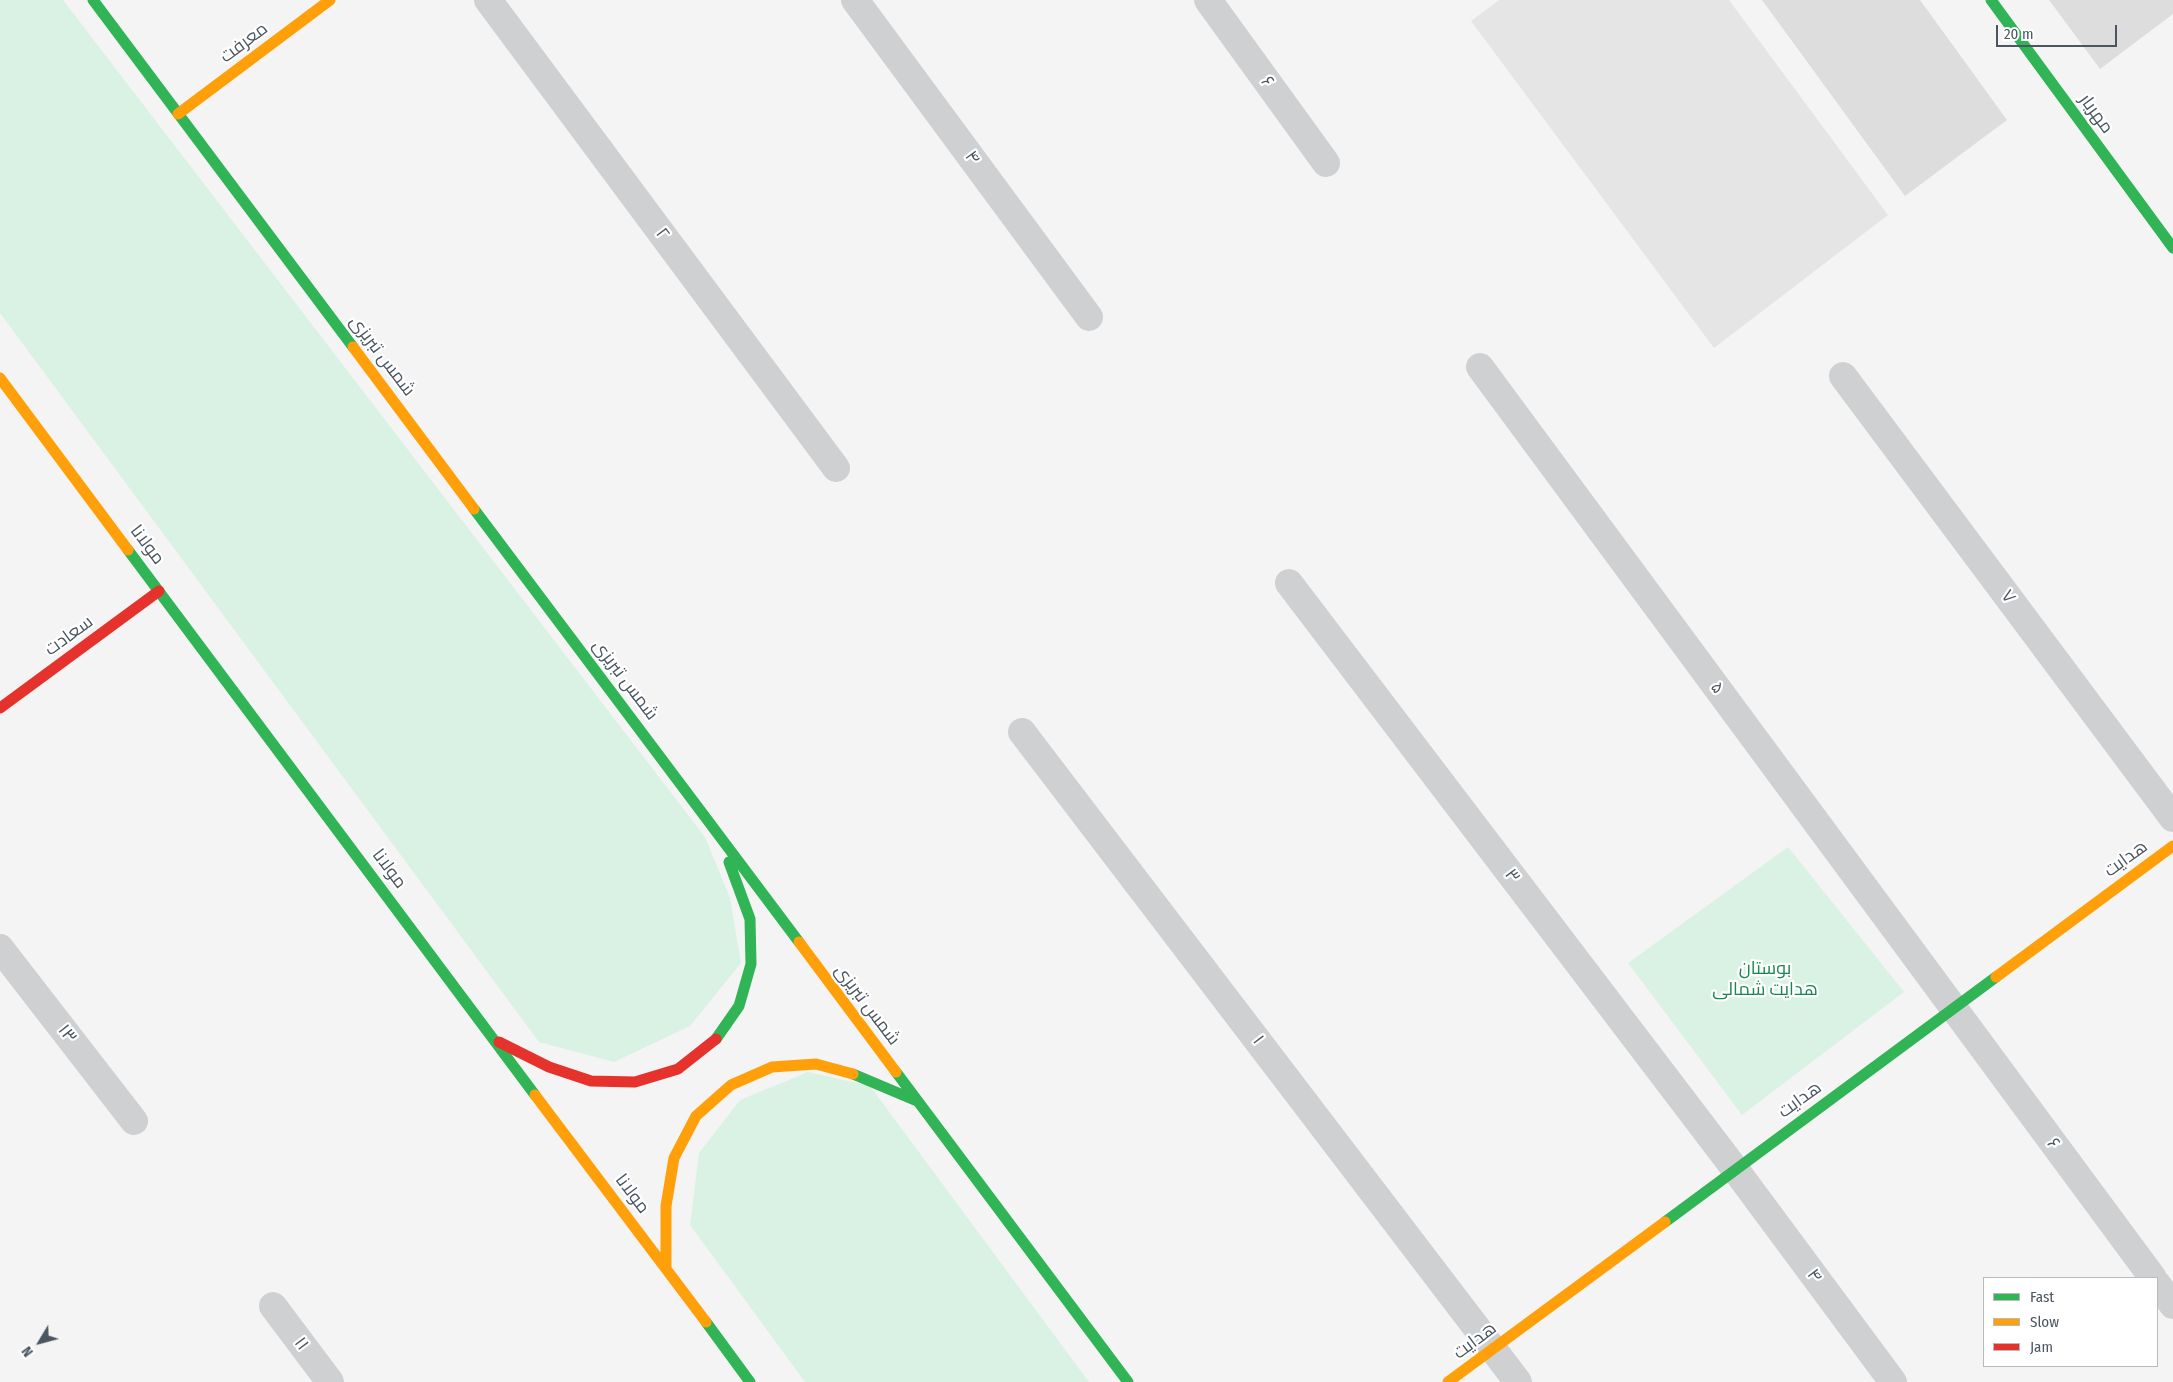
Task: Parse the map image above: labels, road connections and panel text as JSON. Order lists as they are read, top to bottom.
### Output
{
  "streets": {
    "street": [
      "معرفت",
      "۶",
      "مهریار",
      "۴",
      "۲",
      "شمس تبریزی",
      "مولانا",
      "۷",
      "سعادت",
      "۵",
      "هدایت",
      "۳",
      "۱۳",
      "۱",
      "۱۱"
    ]
  },
  "crossings": [
    ["معرفت", "شمس تبریزی"],
    ["۶", "۵"],
    ["۶", "هدایت"],
    ["۴", "هدایت"],
    ["۴", "۳"],
    ["مولانا", "سعادت"],
    ["۵", "هدایت"],
    ["هدایت", "۳"],
    ["هدایت", "۱"]
  ],
  "parks": ["بوستان هدایت شمالی"],
  "legend": ["Fast", "Slow", "Jam"],
  "scale_bar": "20 m",
  "north": "bottom left"
}
